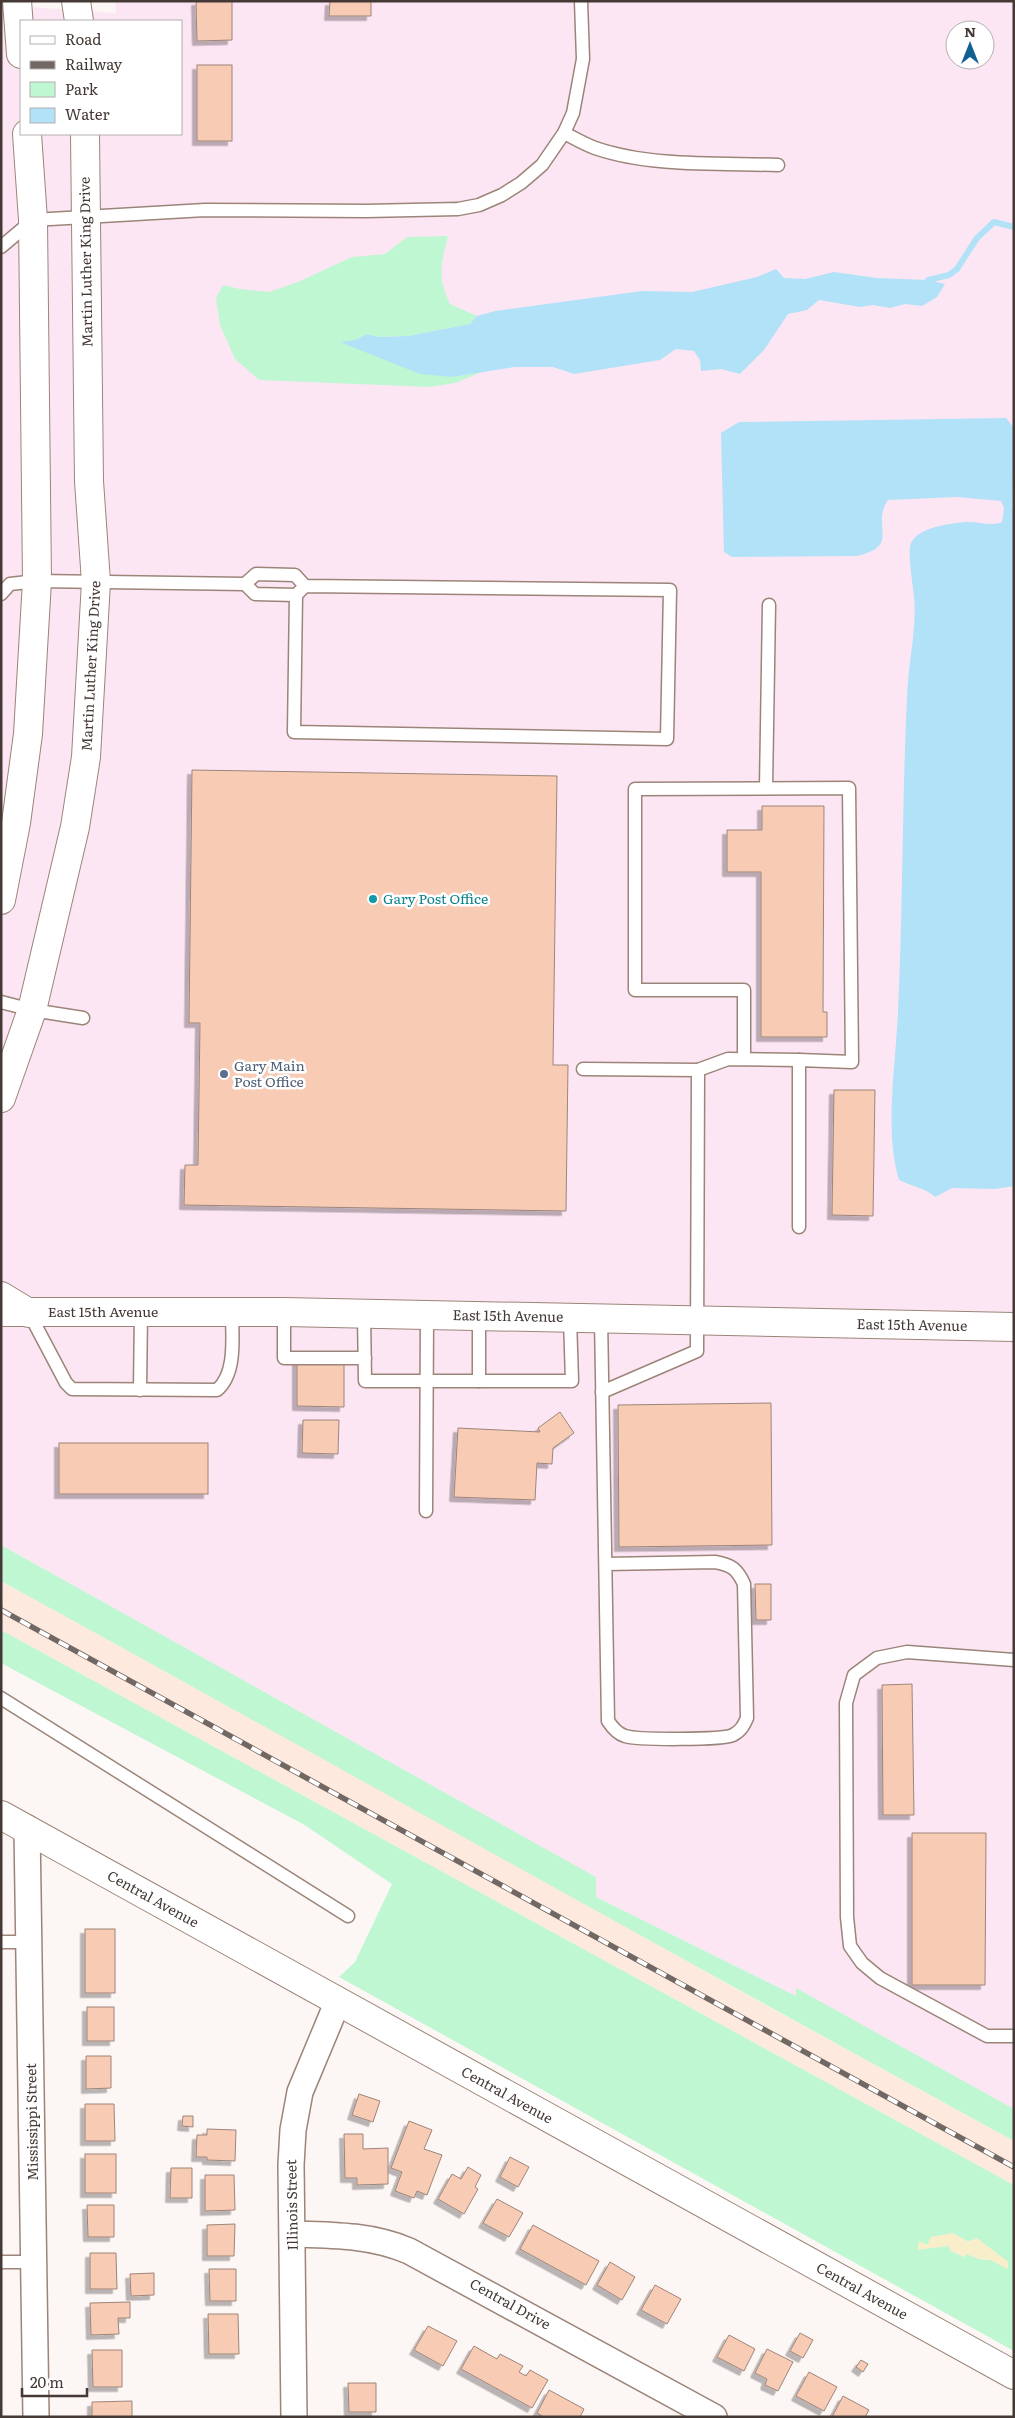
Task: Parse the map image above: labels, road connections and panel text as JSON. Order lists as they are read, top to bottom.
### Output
{
  "streets": {
    "main road": ["Martin Luther King Drive", "East 15th Avenue", "Central Avenue"],
    "street": ["Mississippi Street", "Illinois Street", "Central Drive"]
  },
  "crossings": [
    ["Central Avenue", "Mississippi Street"],
    ["Central Avenue", "Illinois Street"],
    ["Illinois Street", "Central Drive"]
  ],
  "places": ["Gary Post Office", "Gary Main Post Office"],
  "legend": [
    "Road",
    "Railway",
    "Park",
    "Water"
  ],
  "scale_bar": "20 m",
  "north": "top"
}
